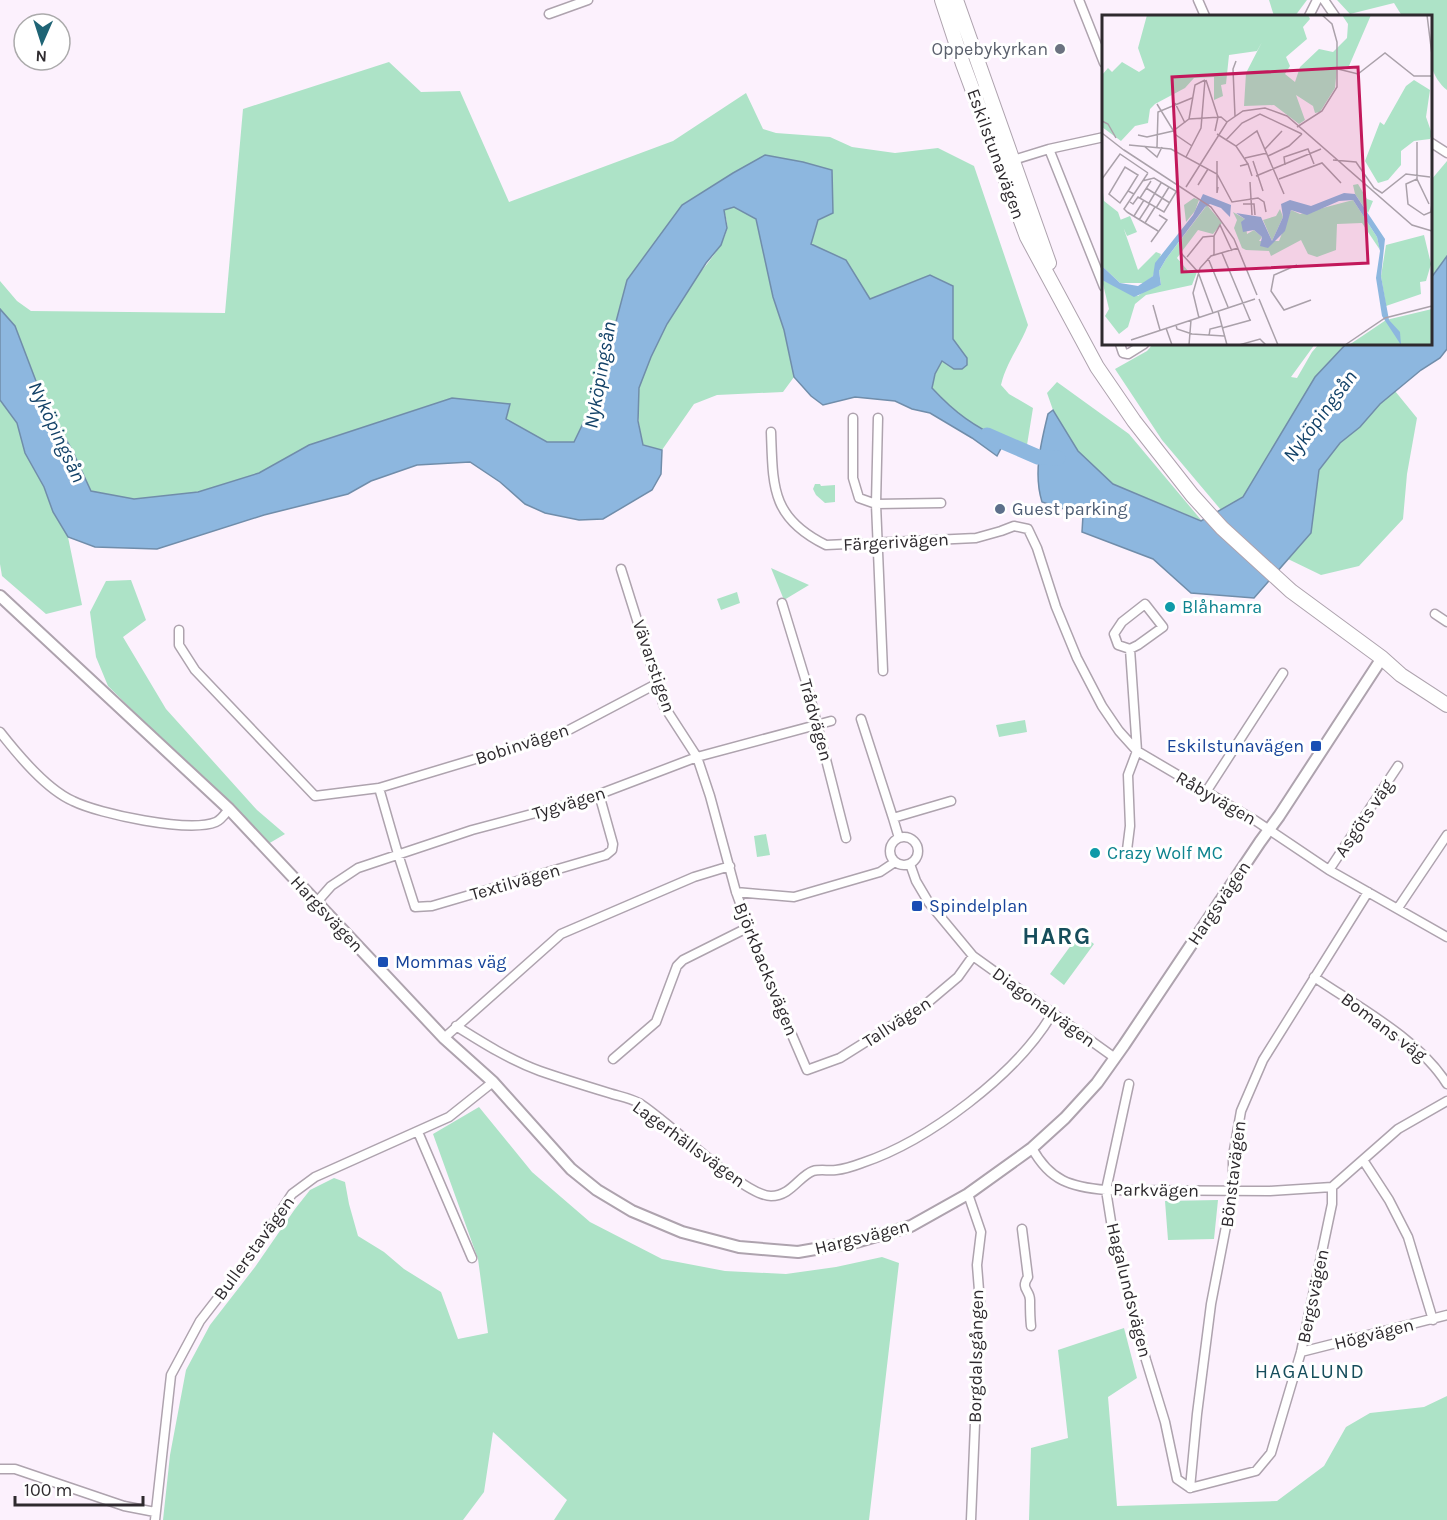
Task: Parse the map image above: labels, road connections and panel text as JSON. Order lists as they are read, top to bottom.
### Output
{
  "streets": {
    "main road": ["Eskilstunavägen"],
    "street": [
      "Färgerivägen",
      "Vävarstigen",
      "Trådvägen",
      "Bobinvägen",
      "Råbyvägen",
      "Tygvägen",
      "Asgöts väg",
      "Textilvägen",
      "Hargsvägen",
      "Björkbacksvägen",
      "Diagonalvägen",
      "Tallvägen",
      "Bomans väg",
      "Lagerhällsvägen",
      "Bönstavägen",
      "Parkvägen",
      "Bullerstavägen",
      "Hagalundsvägen",
      "Bergsvägen",
      "Högvägen",
      "Borgdalsgången"
    ]
  },
  "crossings": [
    ["Eskilstunavägen", "Hargsvägen"],
    ["Färgerivägen", "Råbyvägen"],
    ["Vävarstigen", "Bobinvägen"],
    ["Vävarstigen", "Tygvägen"],
    ["Trådvägen", "Tygvägen"],
    ["Råbyvägen", "Asgöts väg"],
    ["Råbyvägen", "Hargsvägen"],
    ["Råbyvägen", "Bönstavägen"],
    ["Tygvägen", "Textilvägen"],
    ["Tygvägen", "Hargsvägen"],
    ["Hargsvägen", "Diagonalvägen"],
    ["Hargsvägen", "Parkvägen"],
    ["Hargsvägen", "Bullerstavägen"],
    ["Hargsvägen", "Borgdalsgången"],
    ["Björkbacksvägen", "Tallvägen"],
    ["Diagonalvägen", "Tallvägen"],
    ["Diagonalvägen", "Lagerhällsvägen"],
    ["Bomans väg", "Bönstavägen"],
    ["Bönstavägen", "Parkvägen"],
    ["Bönstavägen", "Hagalundsvägen"],
    ["Bönstavägen", "Bergsvägen"],
    ["Parkvägen", "Hagalundsvägen"],
    ["Parkvägen", "Bergsvägen"],
    ["Hagalundsvägen", "Bergsvägen"],
    ["Bergsvägen", "Högvägen"]
  ],
  "districts": ["HARG", "HAGALUND"],
  "water": ["Nyköpingsån"],
  "places": {
    "other": [
      "Oppebykyrkan",
      "Guest parking",
      "Blåhamra",
      "Crazy Wolf MC"
    ],
    "transit": ["Eskilstunavägen", "Spindelplan", "Mommas väg"]
  },
  "scale_bar": "100 m",
  "north": "bottom"
}
